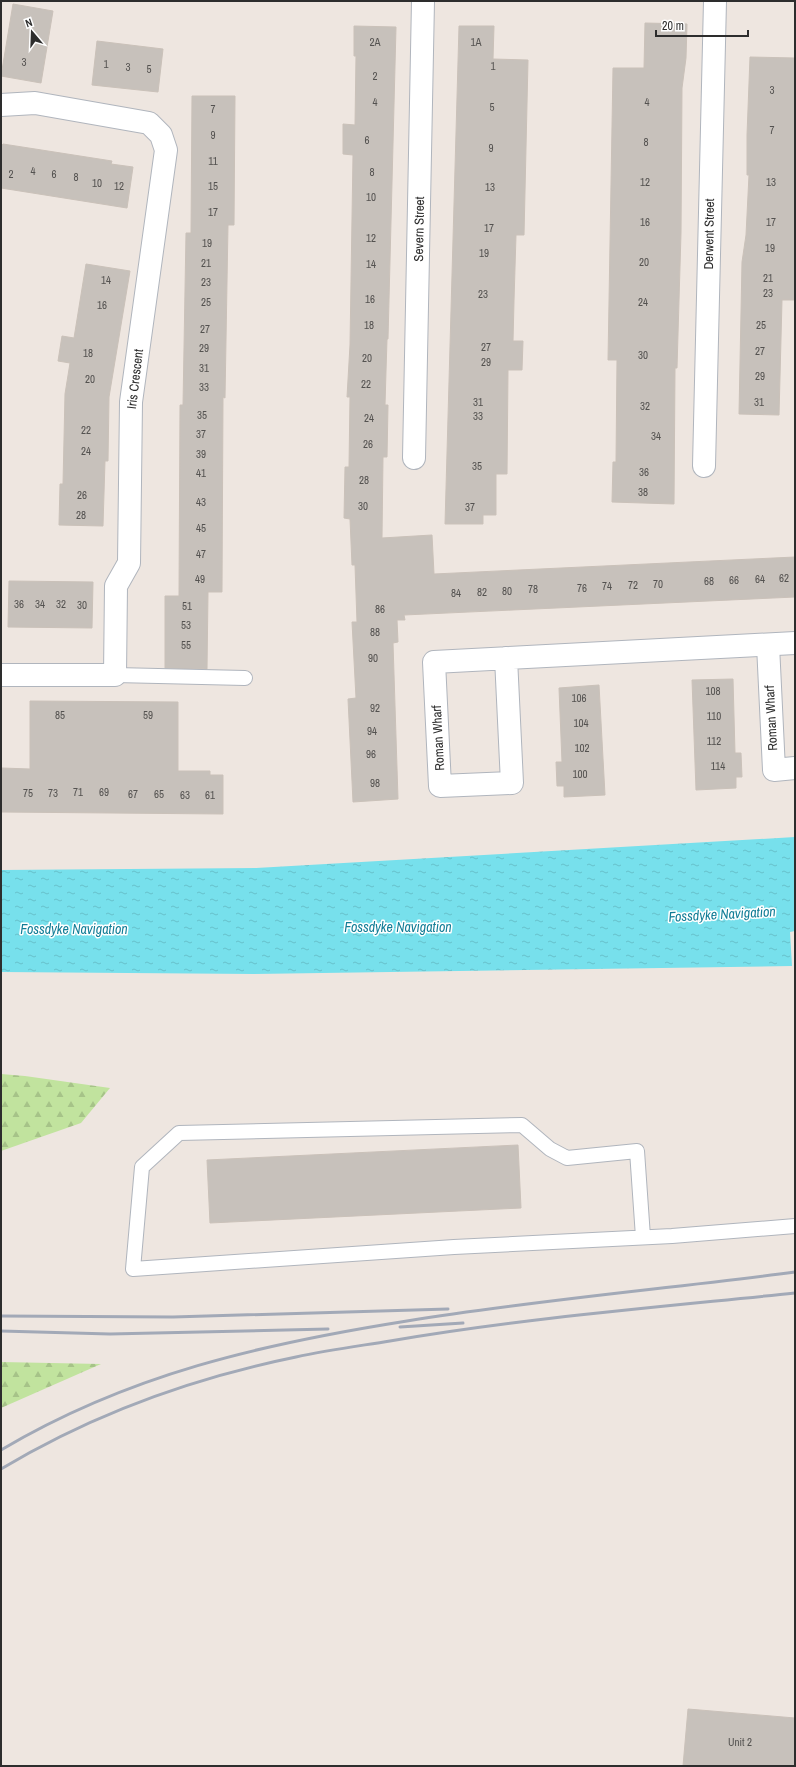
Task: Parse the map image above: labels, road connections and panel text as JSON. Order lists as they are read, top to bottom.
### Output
{
  "streets": {
    "street": [
      "Severn Street",
      "Derwent Street",
      "Iris Crescent",
      "Roman Wharf"
    ]
  },
  "water": ["Fossdyke Navigation"],
  "house_numbers": [
    "2A",
    "1A",
    "3",
    "1",
    "1",
    "3",
    "5",
    "2",
    "3",
    "4",
    "4",
    "5",
    "7",
    "7",
    "9",
    "6",
    "8",
    "9",
    "11",
    "4",
    "8",
    "2",
    "6",
    "8",
    "12",
    "13",
    "10",
    "12",
    "15",
    "13",
    "10",
    "17",
    "16",
    "17",
    "17",
    "12",
    "19",
    "19",
    "19",
    "20",
    "21",
    "14",
    "21",
    "14",
    "23",
    "23",
    "23",
    "16",
    "25",
    "24",
    "16",
    "18",
    "25",
    "27",
    "27",
    "29",
    "27",
    "18",
    "30",
    "20",
    "29",
    "31",
    "29",
    "20",
    "22",
    "33",
    "31",
    "31",
    "32",
    "35",
    "33",
    "24",
    "22",
    "37",
    "34",
    "26",
    "24",
    "39",
    "35",
    "36",
    "41",
    "28",
    "38",
    "26",
    "43",
    "30",
    "37",
    "28",
    "45",
    "47",
    "62",
    "49",
    "64",
    "66",
    "68",
    "70",
    "72",
    "74",
    "76",
    "78",
    "80",
    "82",
    "84",
    "36",
    "34",
    "32",
    "30",
    "51",
    "86",
    "53",
    "88",
    "55",
    "90",
    "108",
    "106",
    "92",
    "85",
    "59",
    "110",
    "104",
    "94",
    "112",
    "102",
    "96",
    "114",
    "100",
    "98",
    "71",
    "69",
    "75",
    "73",
    "67",
    "65",
    "63",
    "61",
    "Unit 2"
  ],
  "scale_bar": "20 m",
  "north": "top"
}
